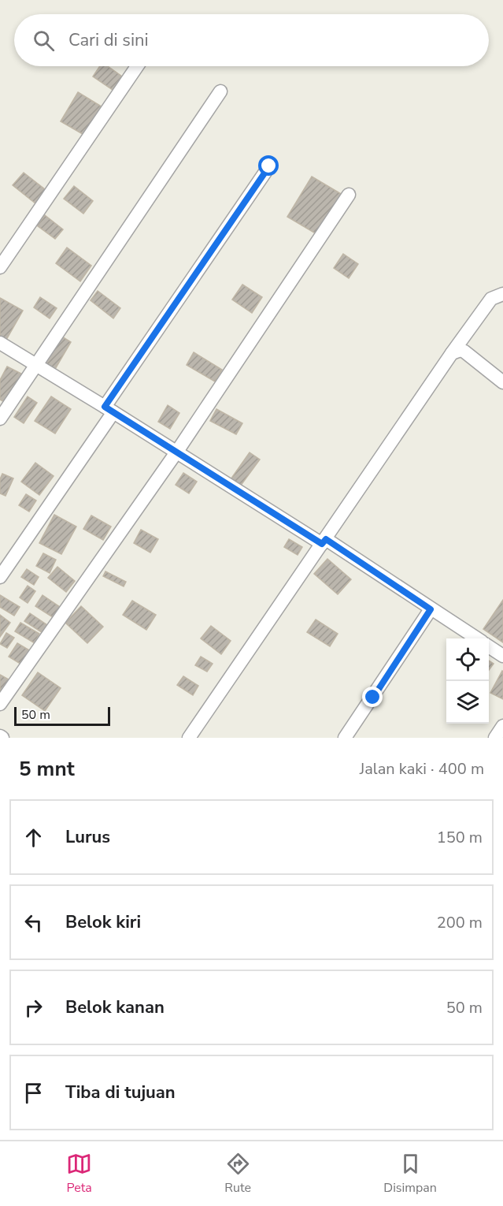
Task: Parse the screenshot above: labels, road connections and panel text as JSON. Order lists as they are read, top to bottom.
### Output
{
  "scale_bar": "50 m",
  "page": {
    "search": "Cari di sini",
    "scale": "50 m",
    "heading": ["5 mnt", "Jalan kaki · 400 m"],
    "list": [
      ["Lurus", "150 m"],
      ["Belok kiri", "200 m"],
      ["Belok kanan", "50 m"],
      "Tiba di tujuan"
    ],
    "nav": ["Peta", "Rute", "Disimpan"]
  }
}
